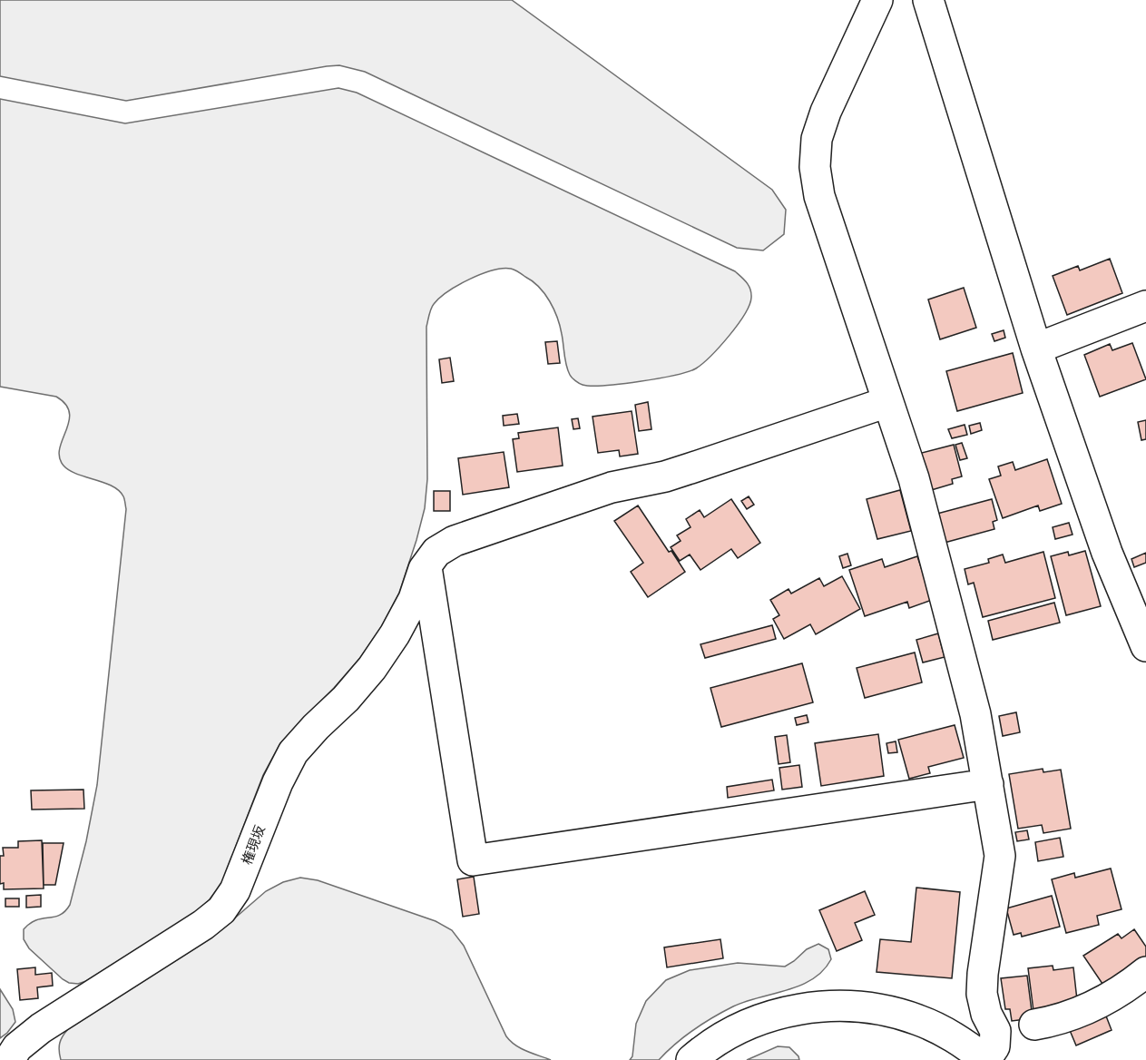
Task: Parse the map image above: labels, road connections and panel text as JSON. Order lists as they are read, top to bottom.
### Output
{
  "streets": {
    "street": ["権現坂"]
  }
}
